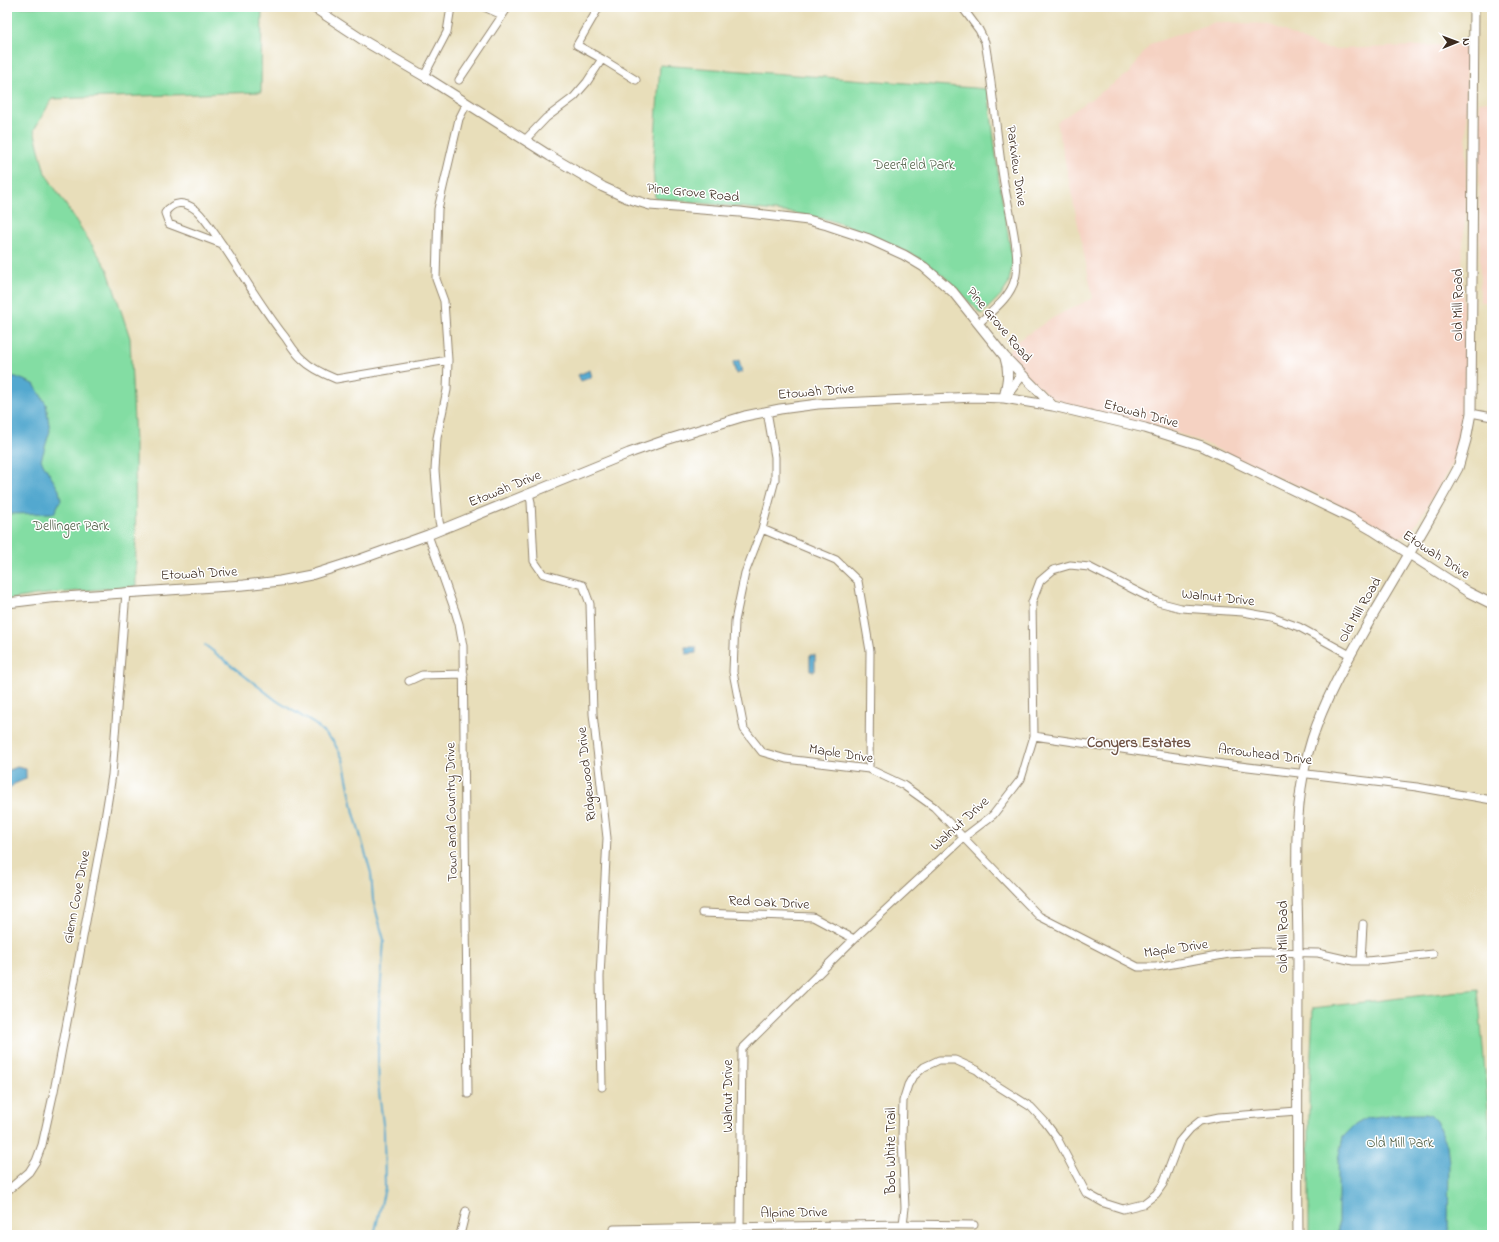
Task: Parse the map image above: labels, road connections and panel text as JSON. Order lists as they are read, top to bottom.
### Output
{
  "streets": {
    "street": [
      "Parkview Drive",
      "Pine Grove Road",
      "Old Mill Road",
      "Etowah Drive",
      "Walnut Drive",
      "Maple Drive",
      "Arrowhead Drive",
      "Ridgewood Drive",
      "Town and Country Drive",
      "Glenn Cove Drive",
      "Red Oak Drive",
      "Bob White Trail",
      "Alpine Drive"
    ]
  },
  "crossings": [
    ["Parkview Drive", "Pine Grove Road"],
    ["Pine Grove Road", "Etowah Drive"],
    ["Old Mill Road", "Etowah Drive"],
    ["Old Mill Road", "Walnut Drive"],
    ["Old Mill Road", "Maple Drive"],
    ["Old Mill Road", "Arrowhead Drive"],
    ["Old Mill Road", "Bob White Trail"],
    ["Etowah Drive", "Maple Drive"],
    ["Etowah Drive", "Ridgewood Drive"],
    ["Etowah Drive", "Town and Country Drive"],
    ["Etowah Drive", "Glenn Cove Drive"],
    ["Walnut Drive", "Maple Drive"],
    ["Walnut Drive", "Arrowhead Drive"],
    ["Walnut Drive", "Red Oak Drive"],
    ["Walnut Drive", "Alpine Drive"],
    ["Bob White Trail", "Alpine Drive"]
  ],
  "districts": ["Conyers Estates"],
  "parks": ["Deerfield Park", "Dellinger Park", "Old Mill Park"],
  "north": "right"
}
